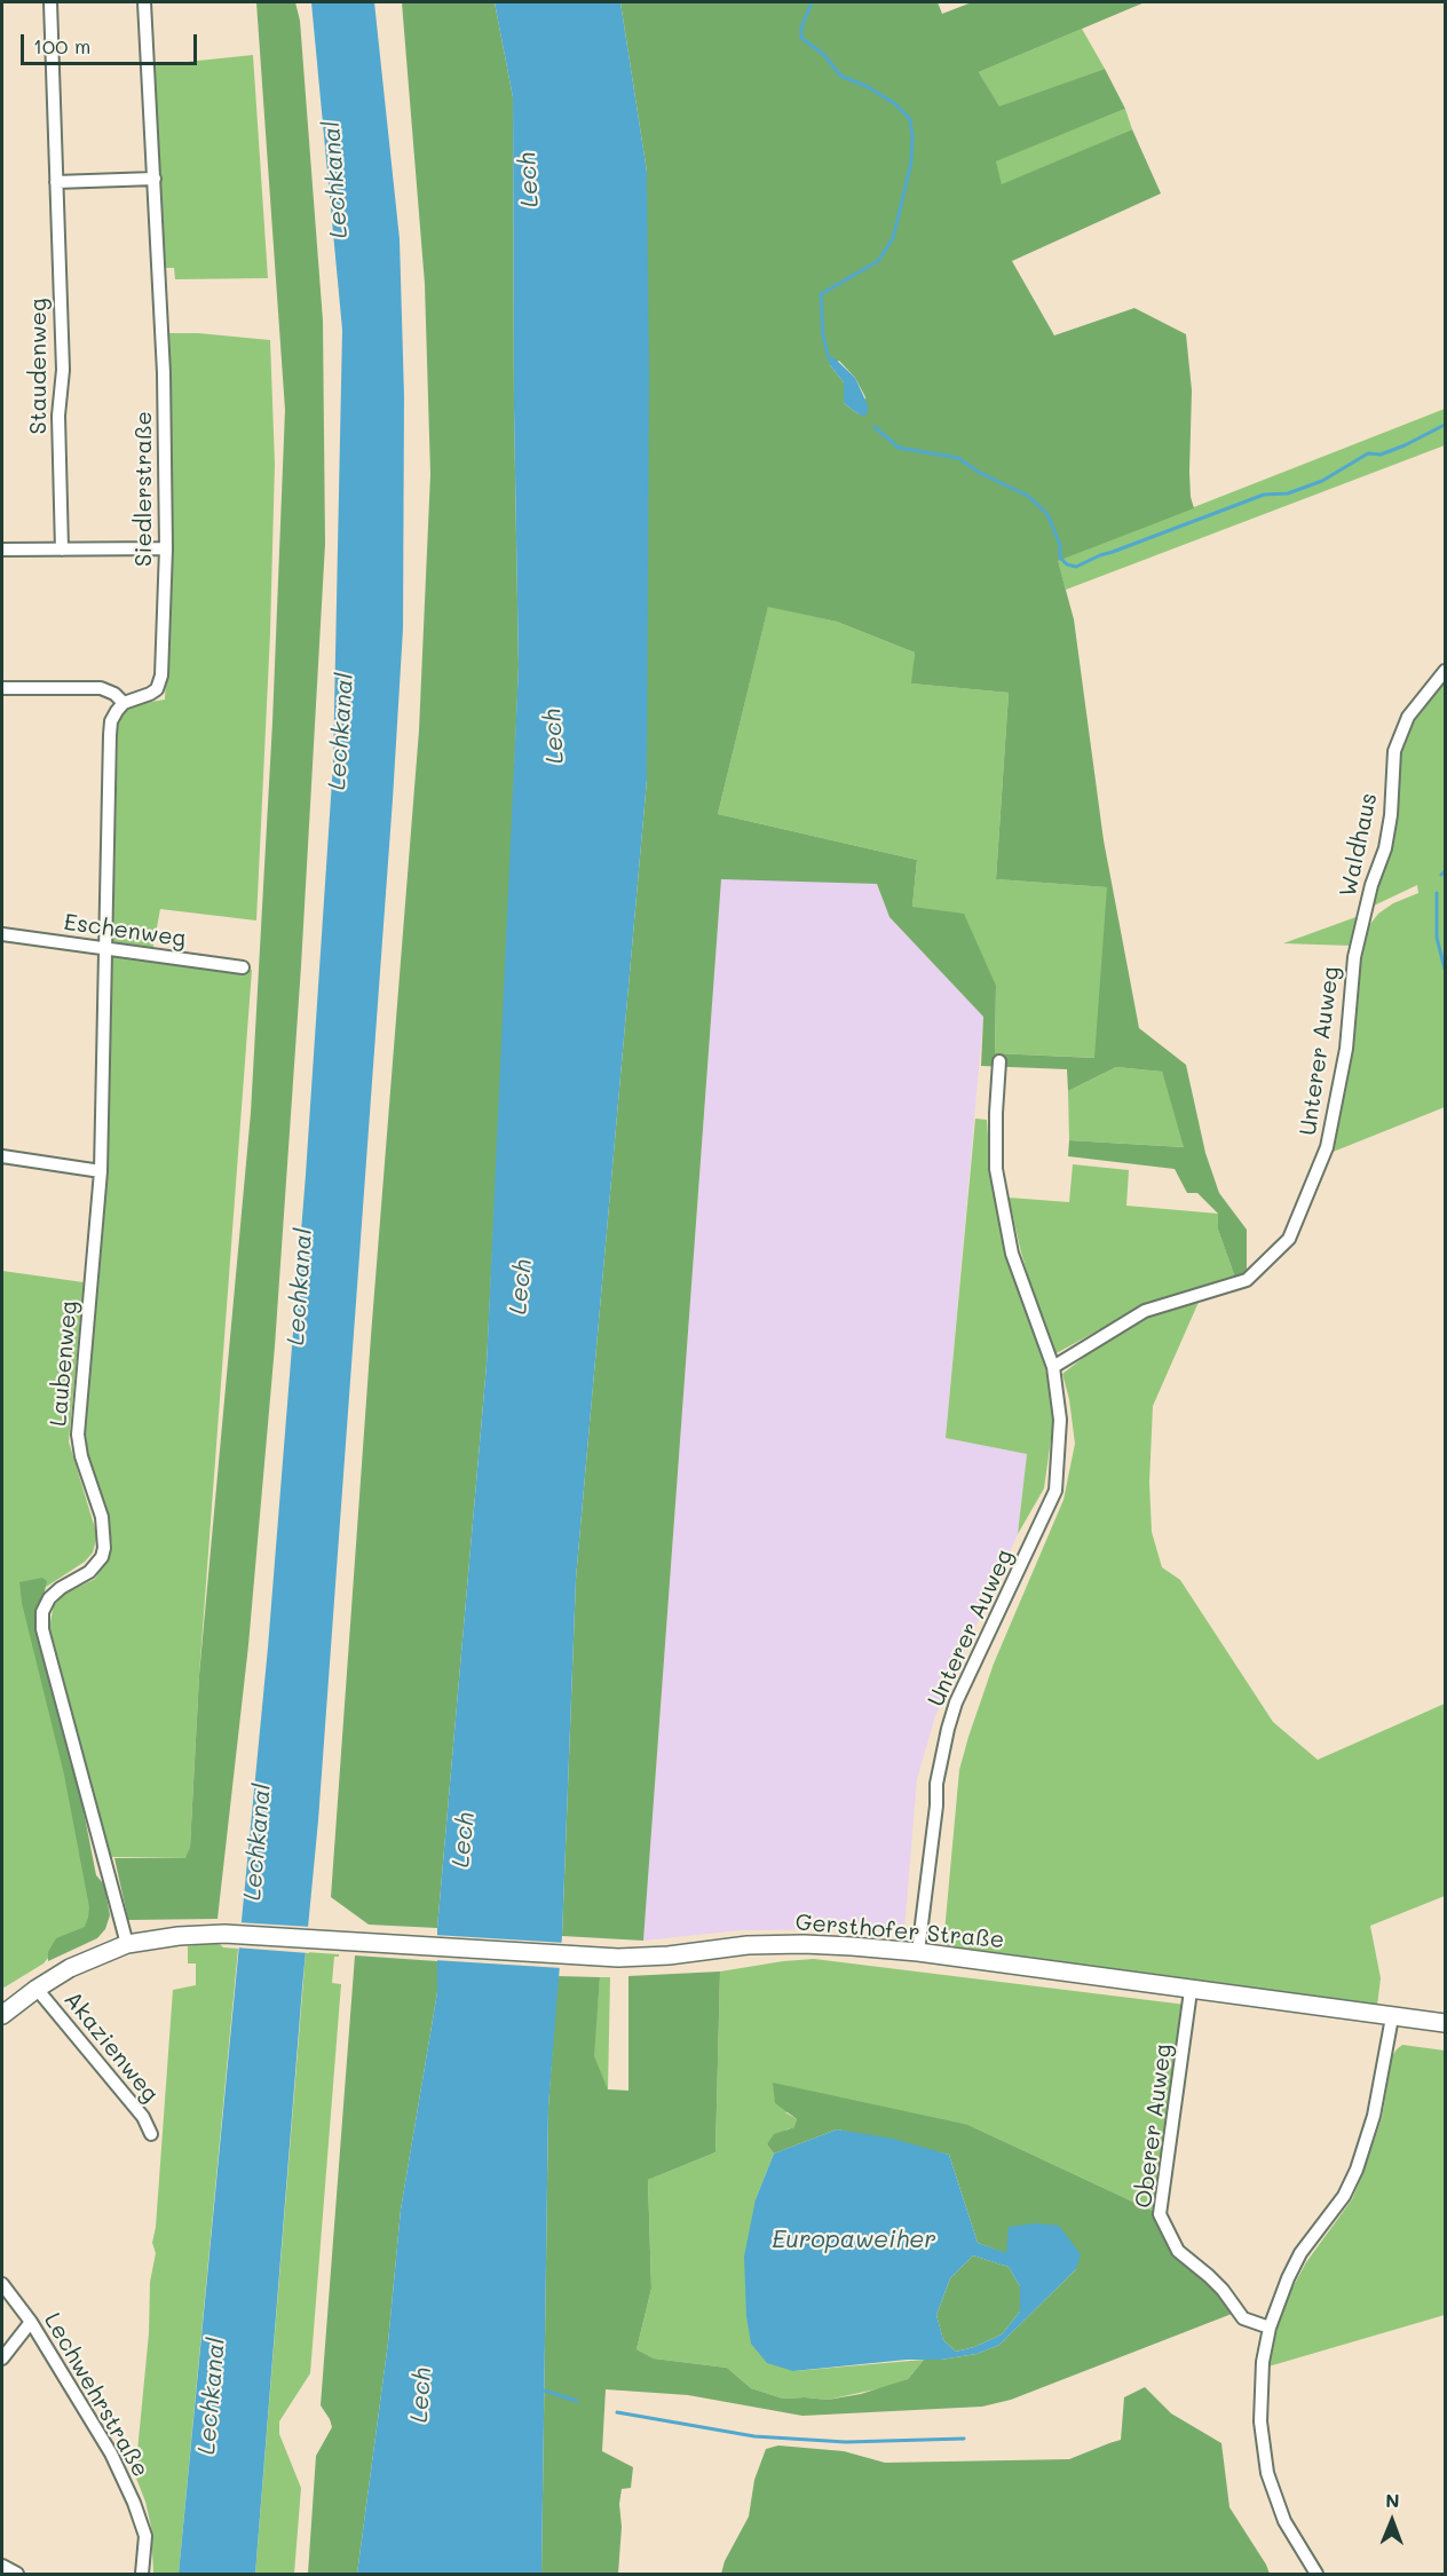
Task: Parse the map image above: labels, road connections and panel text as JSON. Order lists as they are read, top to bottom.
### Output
{
  "streets": {
    "main road": ["Gersthofer Straße"],
    "street": [
      "Staudenweg",
      "Siedlerstraße",
      "Waldhaus",
      "Eschenweg",
      "Unterer Auweg",
      "Laubenweg",
      "Akazienweg",
      "Oberer Auweg",
      "Lechwehrstraße"
    ]
  },
  "crossings": [
    ["Waldhaus", "Unterer Auweg"],
    ["Eschenweg", "Laubenweg"],
    ["Unterer Auweg", "Gersthofer Straße"],
    ["Laubenweg", "Gersthofer Straße"],
    ["Gersthofer Straße", "Akazienweg"],
    ["Gersthofer Straße", "Oberer Auweg"]
  ],
  "water": ["Lechkanal", "Lech", "Europaweiher"],
  "scale_bar": "100 m",
  "north": "top"
}
